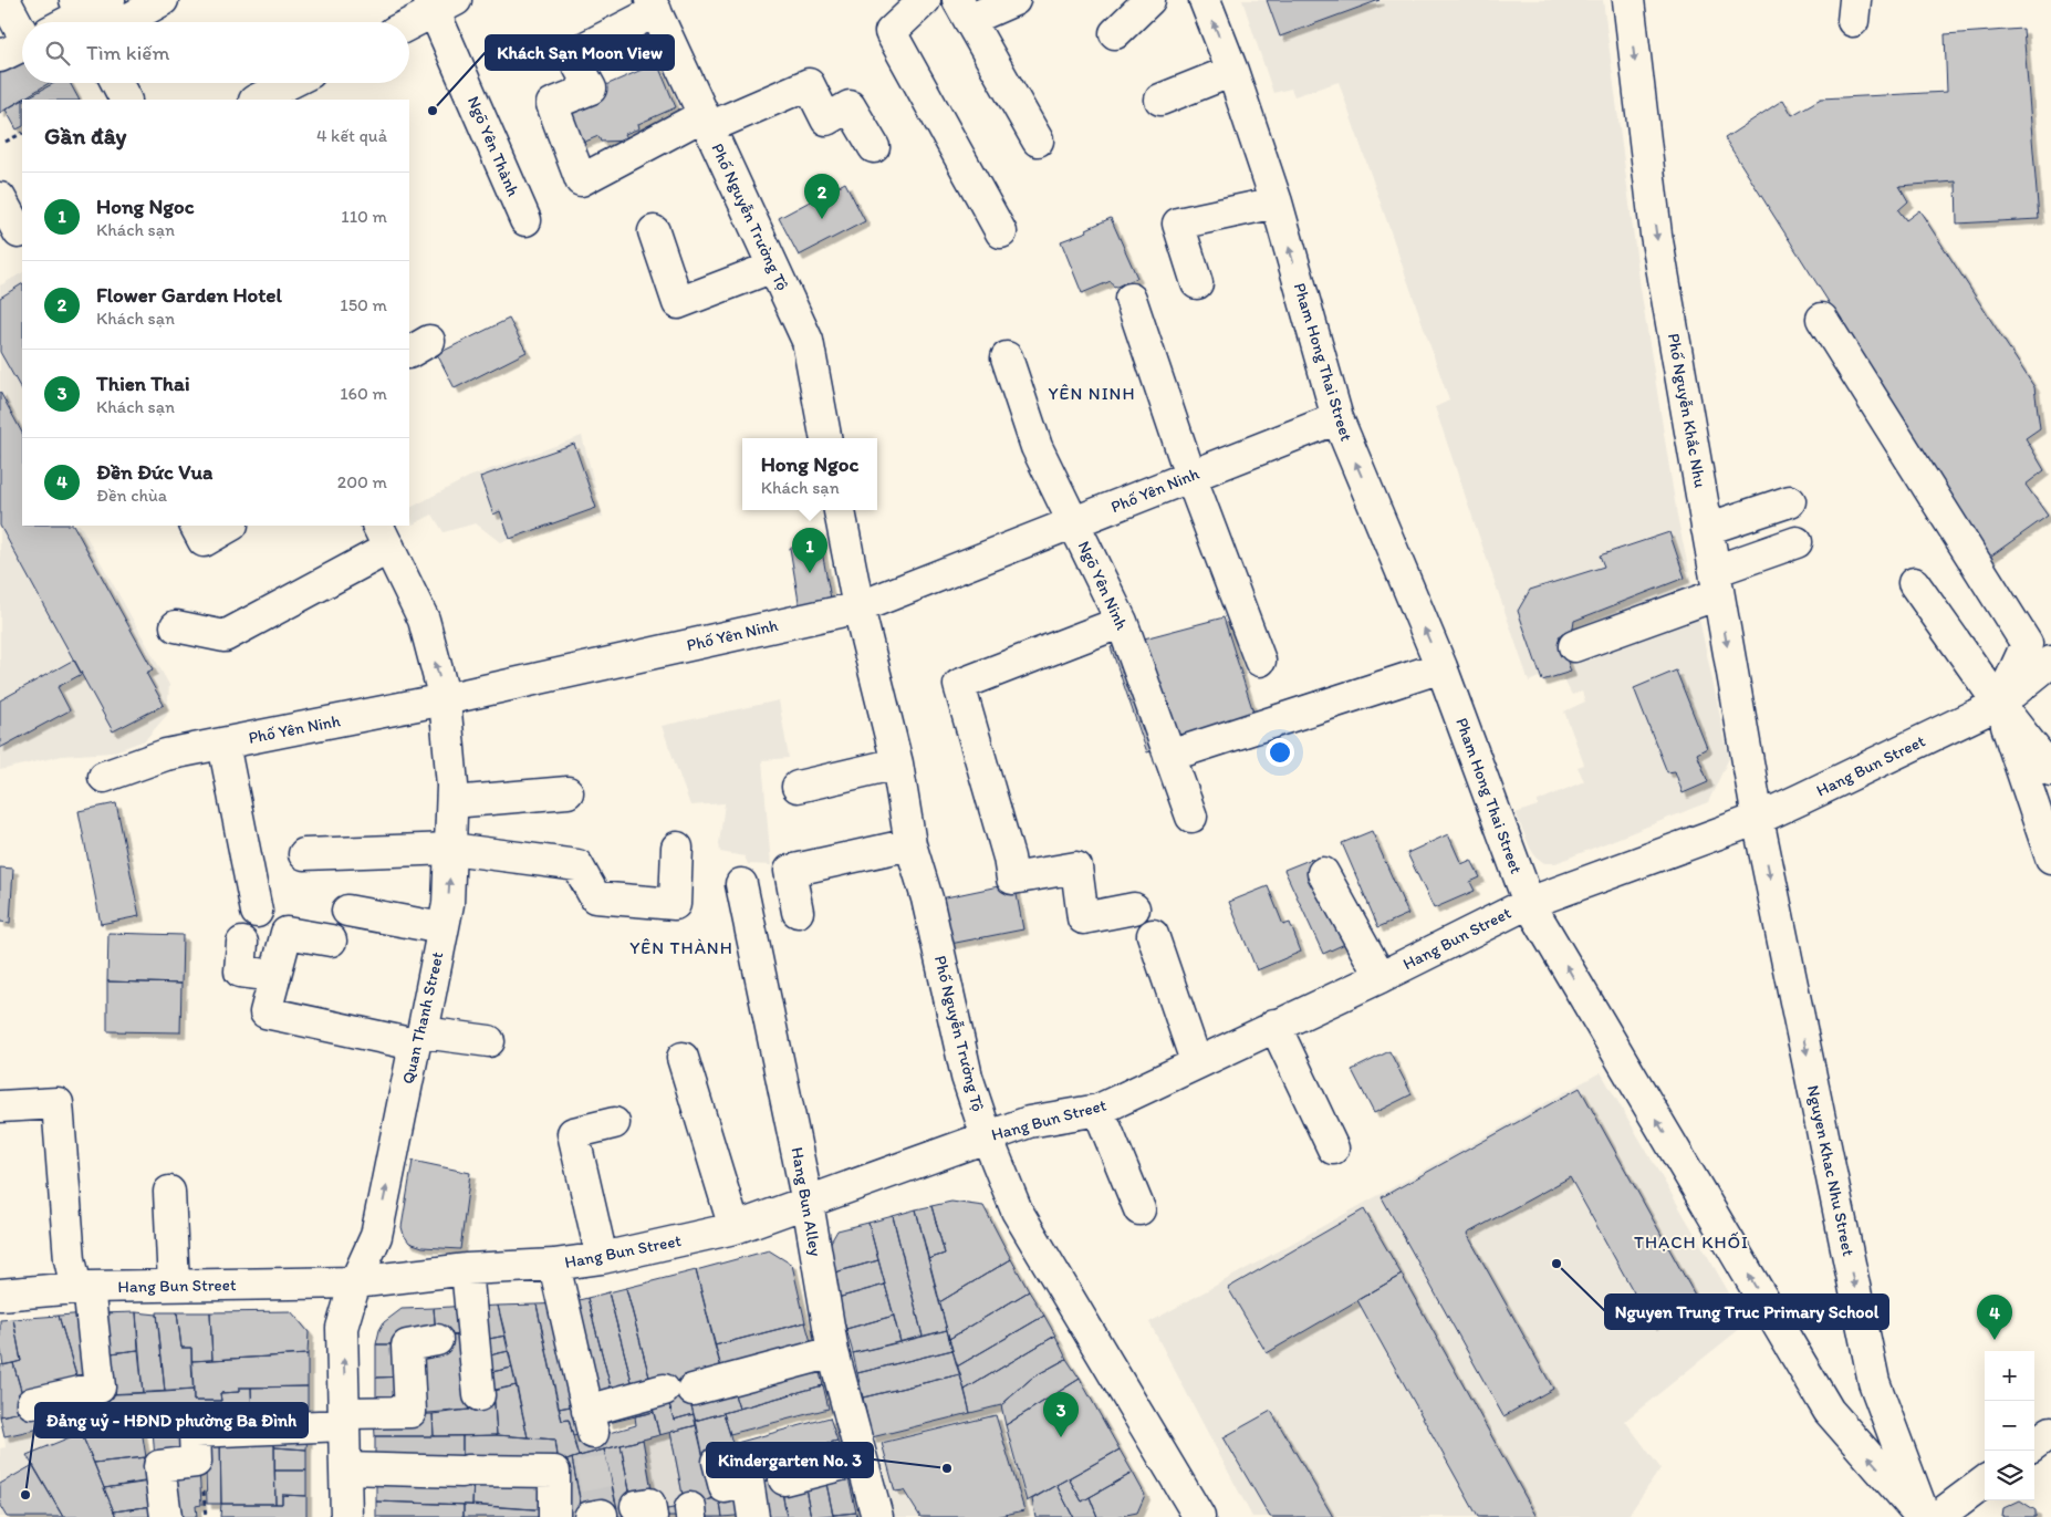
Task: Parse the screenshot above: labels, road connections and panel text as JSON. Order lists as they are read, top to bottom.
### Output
{
  "streets": {
    "street": [
      "Ngõ Yên Thành",
      "Phố Nguyễn Trường Tộ",
      "Pham Hong Thai Street",
      "Phố Nguyễn Khắc Nhu",
      "Phố Yên Ninh",
      "Ngõ Yên Ninh",
      "Hang Bun Street",
      "Quan Thanh Street",
      "Nguyen Khac Nhu Street",
      "Hang Bun Alley"
    ]
  },
  "crossings": [
    ["Phố Nguyễn Trường Tộ", "Phố Yên Ninh"],
    ["Phố Nguyễn Trường Tộ", "Hang Bun Street"],
    ["Pham Hong Thai Street", "Phố Yên Ninh"],
    ["Pham Hong Thai Street", "Hang Bun Street"],
    ["Pham Hong Thai Street", "Nguyen Khac Nhu Street"],
    ["Phố Nguyễn Khắc Nhu", "Hang Bun Street"],
    ["Phố Nguyễn Khắc Nhu", "Nguyen Khac Nhu Street"],
    ["Phố Yên Ninh", "Ngõ Yên Ninh"],
    ["Phố Yên Ninh", "Quan Thanh Street"],
    ["Hang Bun Street", "Quan Thanh Street"],
    ["Hang Bun Street", "Nguyen Khac Nhu Street"],
    ["Hang Bun Street", "Hang Bun Alley"]
  ],
  "one_way": ["Nguyen Khac Nhu Street"],
  "districts": ["YÊN NINH", "YÊN THÀNH", "THẠCH KHỐI"],
  "places": [
    "Khách Sạn Moon View",
    "Nguyen Trung Truc Primary School",
    "Kindergarten No. 3",
    "Đảng uỷ - HĐND phường Ba Đình"
  ],
  "page": {
    "search": "Tìm kiếm",
    "heading": ["Gần đây", "4 kết quả"],
    "list": [
      {
        "mark": "1",
        "name": "Hong Ngoc",
        "note": "Khách sạn",
        "value": "110 m"
      },
      {
        "mark": "2",
        "name": "Flower Garden Hotel",
        "note": "Khách sạn",
        "value": "150 m"
      },
      {
        "mark": "3",
        "name": "Thien Thai",
        "note": "Khách sạn",
        "value": "160 m"
      },
      {
        "mark": "4",
        "name": "Đền Đức Vua",
        "note": "Đền chùa",
        "value": "200 m"
      }
    ],
    "pins": [
      "2",
      "1",
      "4",
      "3"
    ],
    "popup": ["Hong Ngoc", "Khách sạn"],
    "map_buttons": ["+", "−"]
  }
}
